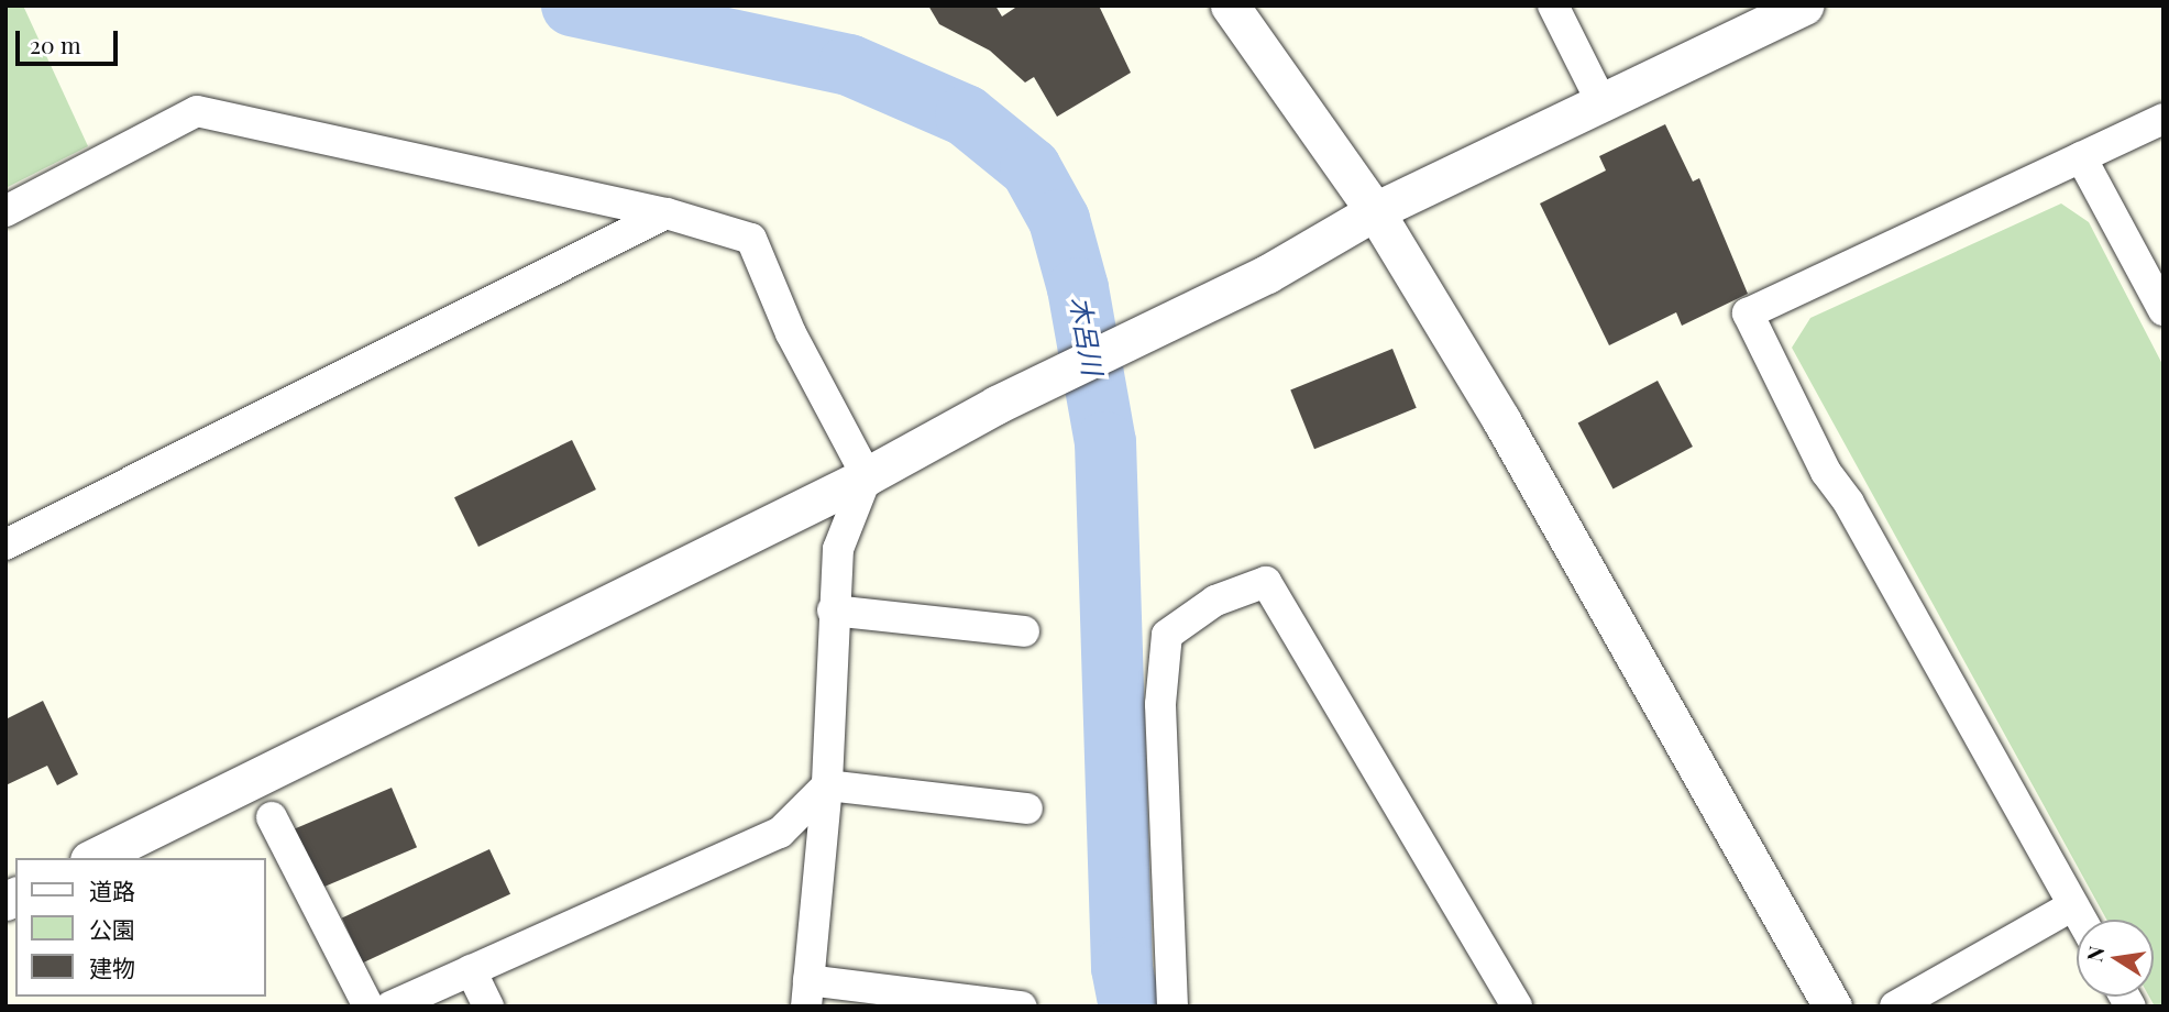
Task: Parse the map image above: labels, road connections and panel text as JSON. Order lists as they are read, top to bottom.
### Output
{
  "water": ["木呂川"],
  "legend": ["道路", "公園", "建物"],
  "scale_bar": "20 m",
  "north": "left"
}
